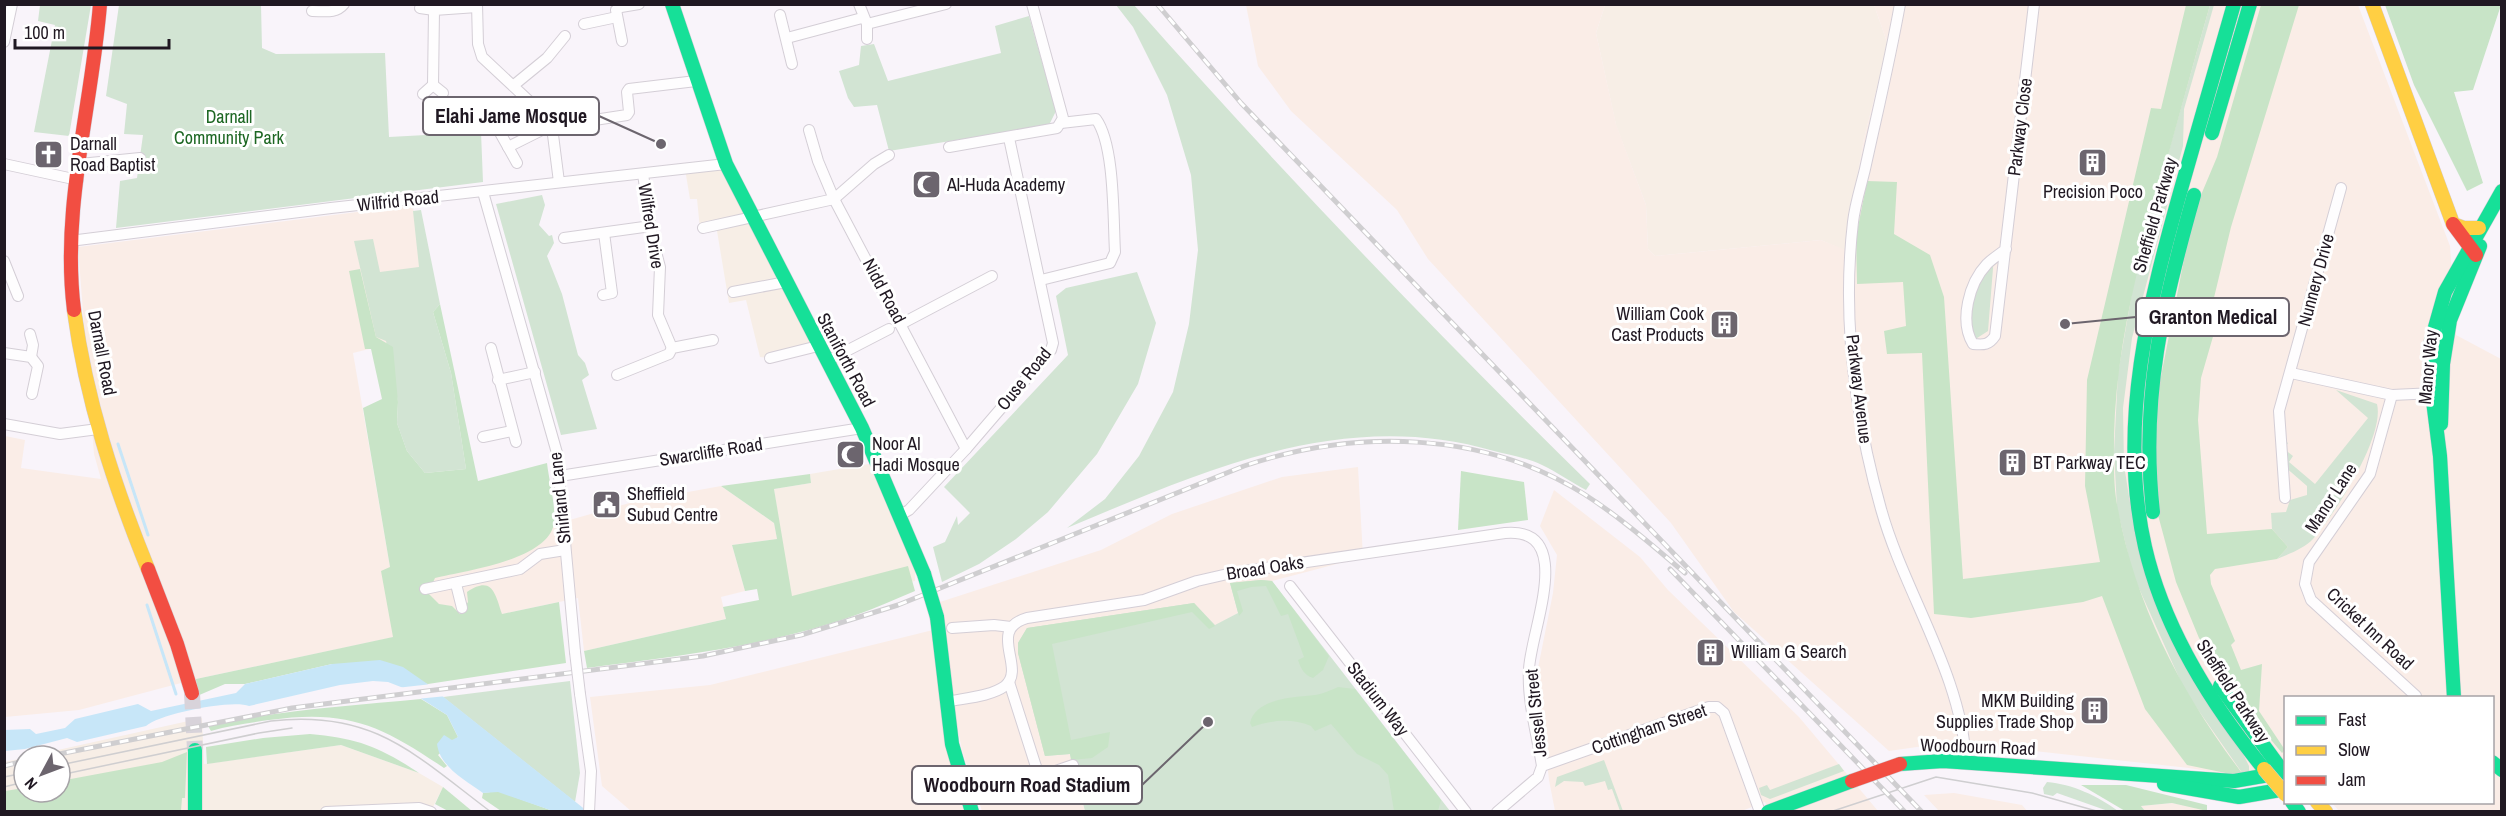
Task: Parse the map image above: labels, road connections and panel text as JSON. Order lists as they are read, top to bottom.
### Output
{
  "streets": {
    "main road": [
      "Sheffield Parkway",
      "Darnall Road",
      "Staniforth Road",
      "Manor Way",
      "Woodbourn Road"
    ],
    "street": [
      "Parkway Close",
      "Wilfrid Road",
      "Wilfred Drive",
      "Nunnery Drive",
      "Nidd Road",
      "Ouse Road",
      "Parkway Avenue",
      "Swarcliffe Road",
      "Shirland Lane",
      "Manor Lane",
      "Broad Oaks",
      "Cricket Inn Road",
      "Stadium Way",
      "Jessell Street",
      "Cottingham Street"
    ]
  },
  "crossings": [
    ["Wilfrid Road", "Wilfred Drive"],
    ["Wilfrid Road", "Darnall Road"],
    ["Wilfrid Road", "Staniforth Road"],
    ["Wilfrid Road", "Shirland Lane"],
    ["Sheffield Parkway", "Woodbourn Road"],
    ["Nidd Road", "Ouse Road"],
    ["Staniforth Road", "Ouse Road"],
    ["Staniforth Road", "Swarcliffe Road"],
    ["Parkway Avenue", "Woodbourn Road"],
    ["Swarcliffe Road", "Shirland Lane"],
    ["Manor Lane", "Cricket Inn Road"],
    ["Broad Oaks", "Jessell Street"],
    ["Jessell Street", "Cottingham Street"]
  ],
  "parks": ["Darnall Community Park"],
  "places": {
    "other": ["Elahi Jame Mosque", "Granton Medical", "Woodbourn Road Stadium"],
    "church": ["Darnall Road Baptist"],
    "building": [
      "Precision Poco",
      "William Cook Cast Products",
      "BT Parkway TEC",
      "William G Search",
      "MKM Building Supplies Trade Shop"
    ],
    "mosque": ["Al-Huda Academy", "Noor Al Hadi Mosque"],
    "public building": ["Sheffield Subud Centre"]
  },
  "legend": ["Fast", "Slow", "Jam"],
  "scale_bar": "100 m",
  "north": "bottom left"
}
